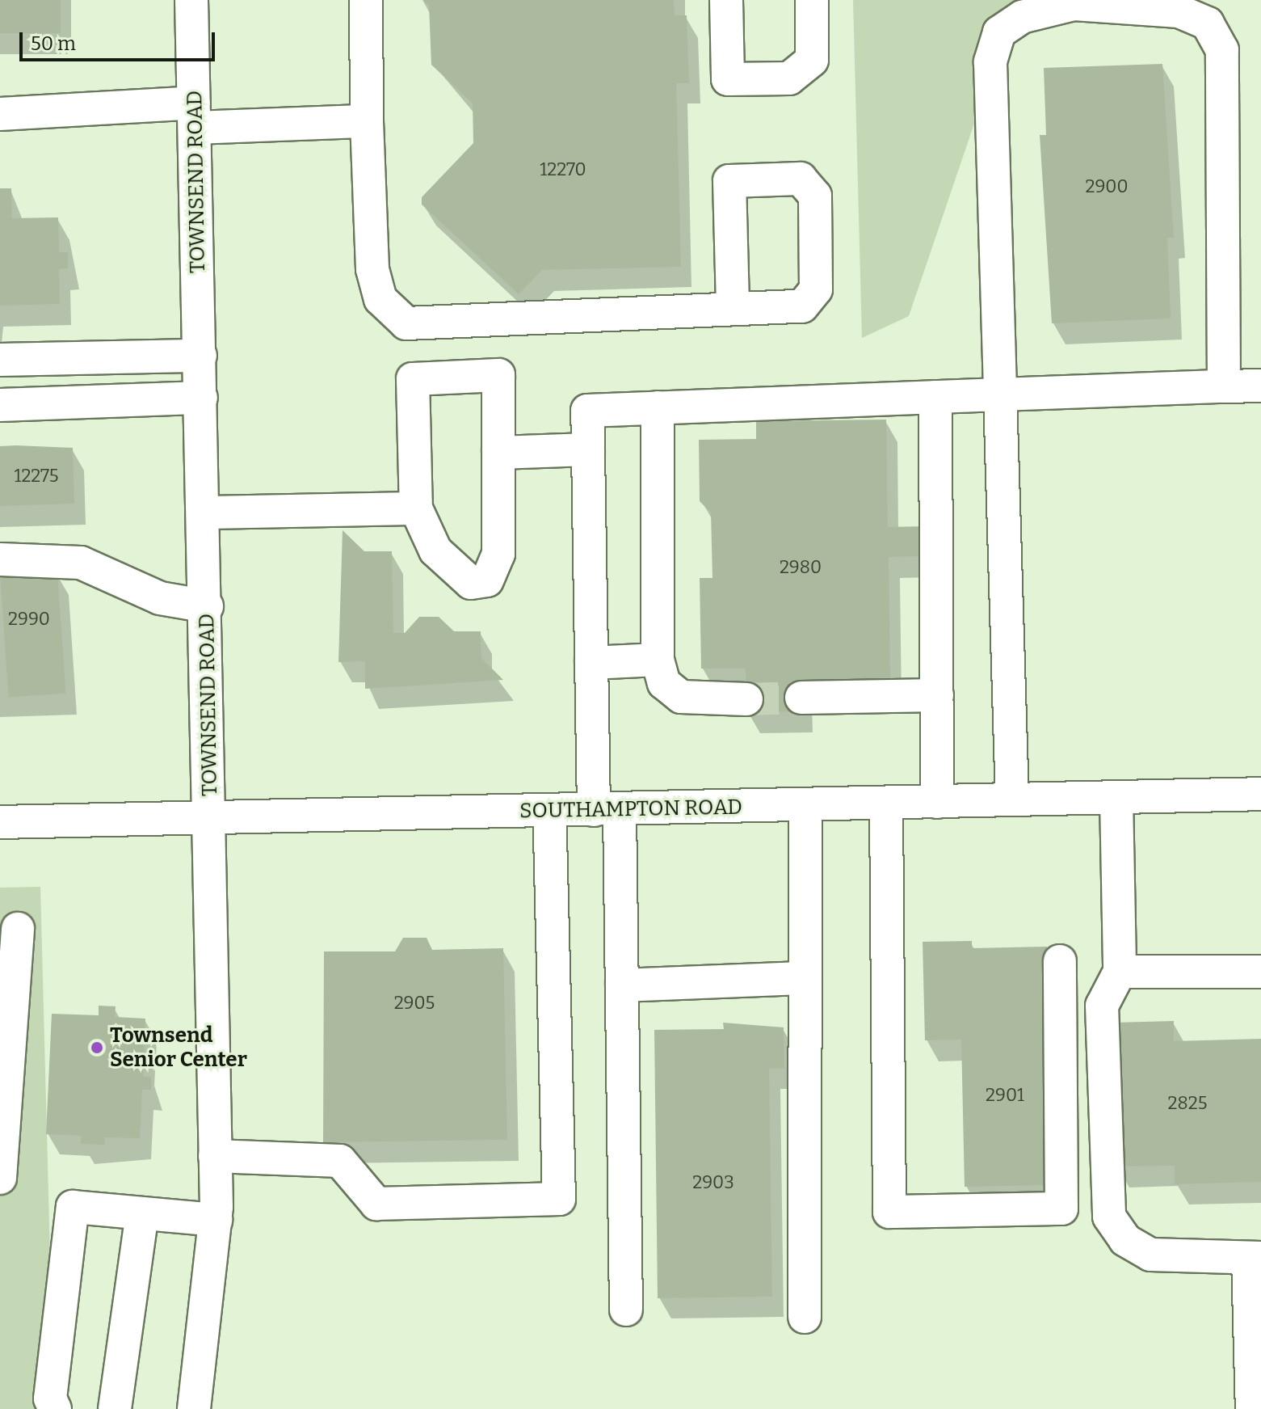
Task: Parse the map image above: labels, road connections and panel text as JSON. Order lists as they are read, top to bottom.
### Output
{
  "streets": {
    "street": ["TOWNSEND ROAD", "SOUTHAMPTON ROAD"]
  },
  "crossings": [
    ["TOWNSEND ROAD", "SOUTHAMPTON ROAD"]
  ],
  "places": ["Townsend Senior Center"],
  "house_numbers": [
    "12270",
    "2900",
    "12275",
    "2980",
    "2990",
    "2905",
    "2901",
    "2825",
    "2903"
  ],
  "scale_bar": "50 m"
}
